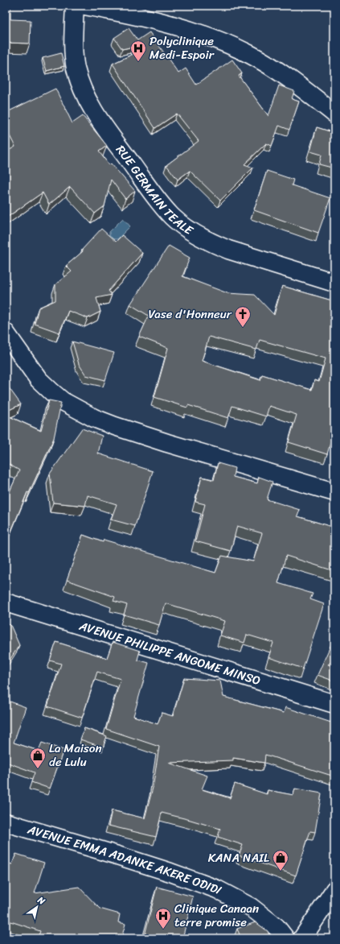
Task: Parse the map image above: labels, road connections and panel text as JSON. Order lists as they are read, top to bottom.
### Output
{
  "streets": {
    "street": ["RUE GERMAIN TEALE", "AVENUE PHILIPPE ANGOME MINSO", "AVENUE EMMA ADANKE AKERE ODIDI"]
  },
  "places": {
    "hospital": ["Polyclinique Medi-Espoir", "Clinique Canaan terre promise"],
    "church": ["Vase d'Honneur"],
    "shop": ["La Maison de Lulu", "KANA NAIL"]
  },
  "north": "top right"
}
